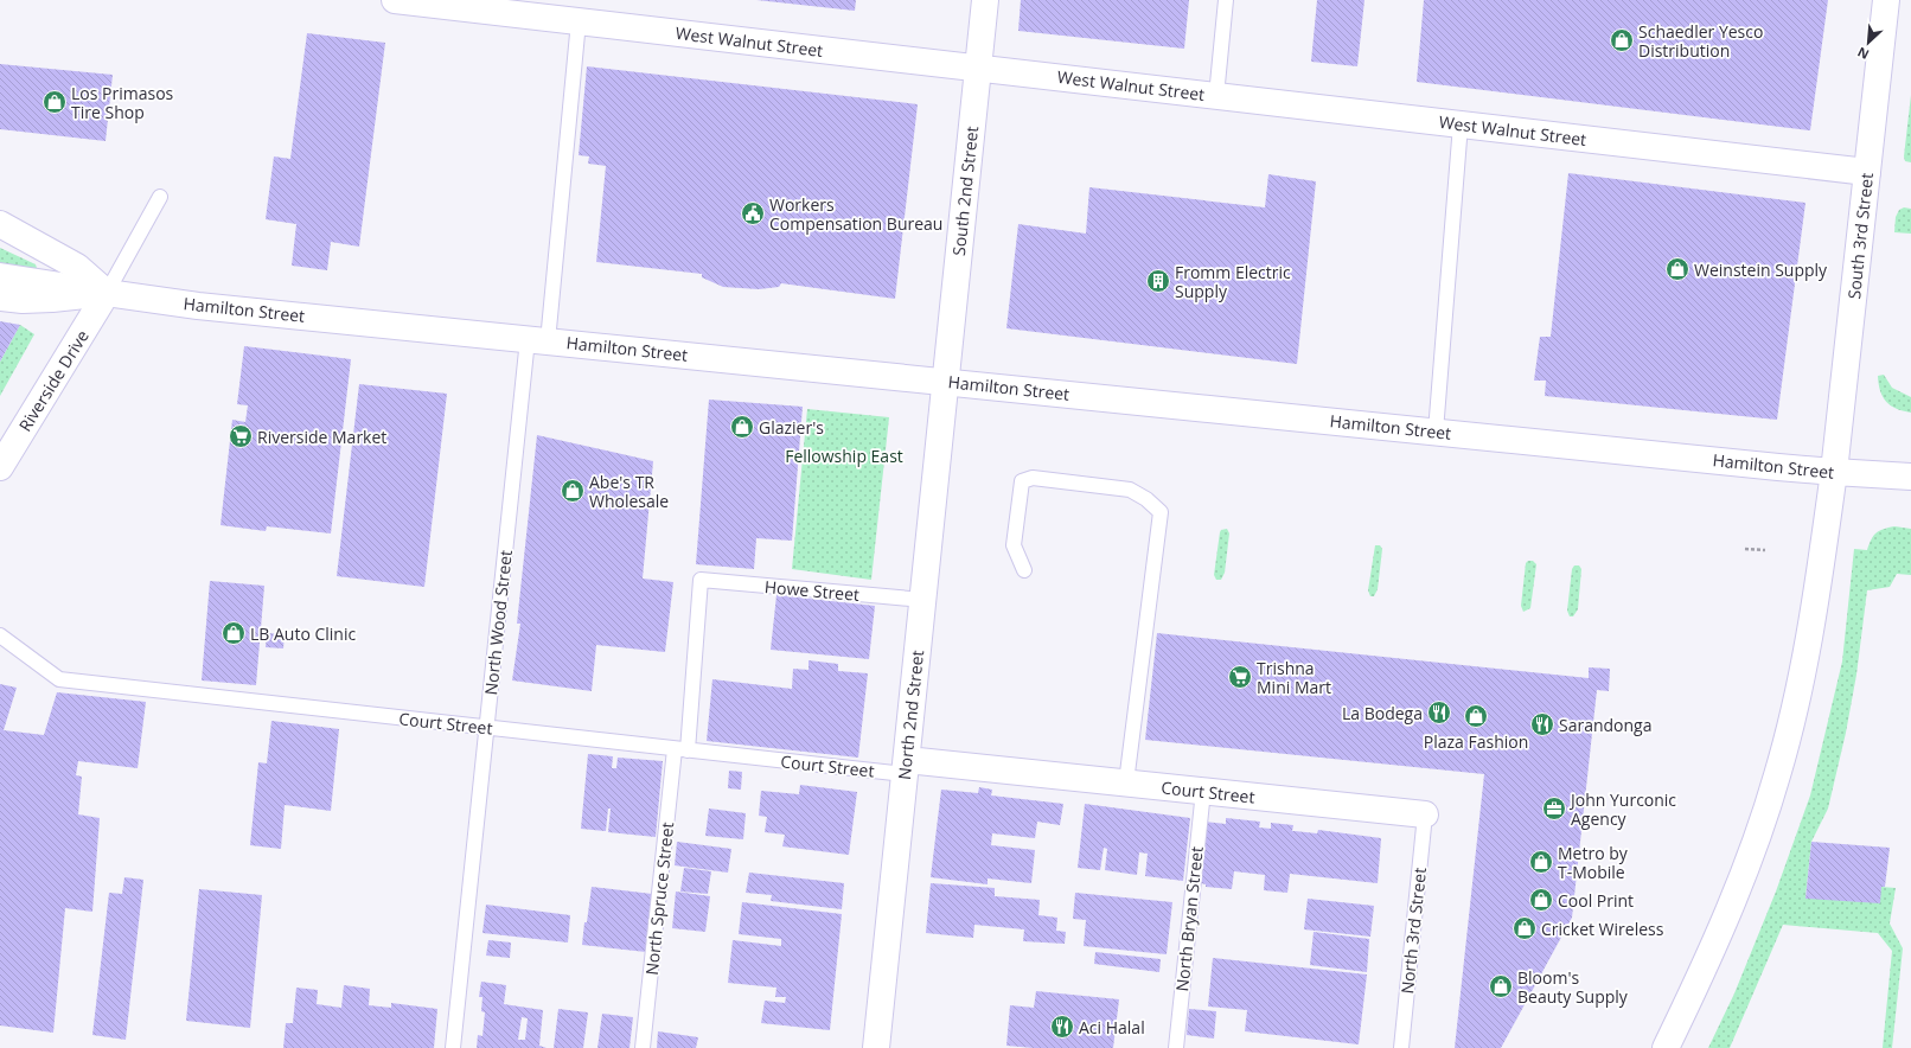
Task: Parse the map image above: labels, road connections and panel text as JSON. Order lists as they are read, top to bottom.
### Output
{
  "streets": {
    "street": [
      "West Walnut Street",
      "South 2nd Street",
      "South 3rd Street",
      "Hamilton Street",
      "Riverside Drive",
      "North 2nd Street",
      "Court Street"
    ],
    "lane": [
      "Howe Street",
      "North Wood Street",
      "North Spruce Street",
      "North Bryan Street",
      "North 3rd Street"
    ]
  },
  "crossings": [
    ["West Walnut Street", "South 2nd Street"],
    ["West Walnut Street", "South 3rd Street"],
    ["West Walnut Street", "North Wood Street"],
    ["South 2nd Street", "Hamilton Street"],
    ["South 2nd Street", "North 2nd Street"],
    ["South 3rd Street", "Hamilton Street"],
    ["Hamilton Street", "Riverside Drive"],
    ["Hamilton Street", "North Wood Street"],
    ["Hamilton Street", "North 2nd Street"],
    ["Howe Street", "North 2nd Street"],
    ["Howe Street", "North Spruce Street"],
    ["North Wood Street", "Court Street"],
    ["North 2nd Street", "Court Street"],
    ["Court Street", "North Spruce Street"],
    ["Court Street", "North Bryan Street"],
    ["Court Street", "North 3rd Street"]
  ],
  "parks": ["Fellowship East"],
  "places": {
    "shop": [
      "Schaedler Yesco Distribution",
      "Los Primasos Tire Shop",
      "Weinstein Supply",
      "Glazier's",
      "Abe's TR Wholesale",
      "LB Auto Clinic",
      "Plaza Fashion",
      "Metro by T-Mobile",
      "Cool Print",
      "Cricket Wireless",
      "Bloom's Beauty Supply"
    ],
    "public building": ["Workers Compensation Bureau"],
    "building": ["Fromm Electric Supply"],
    "supermarket": ["Riverside Market", "Trishna Mini Mart"],
    "restaurant": ["La Bodega", "Sarandonga", "Aci Halal"],
    "office": ["John Yurconic Agency"]
  },
  "north": "bottom left"
}
